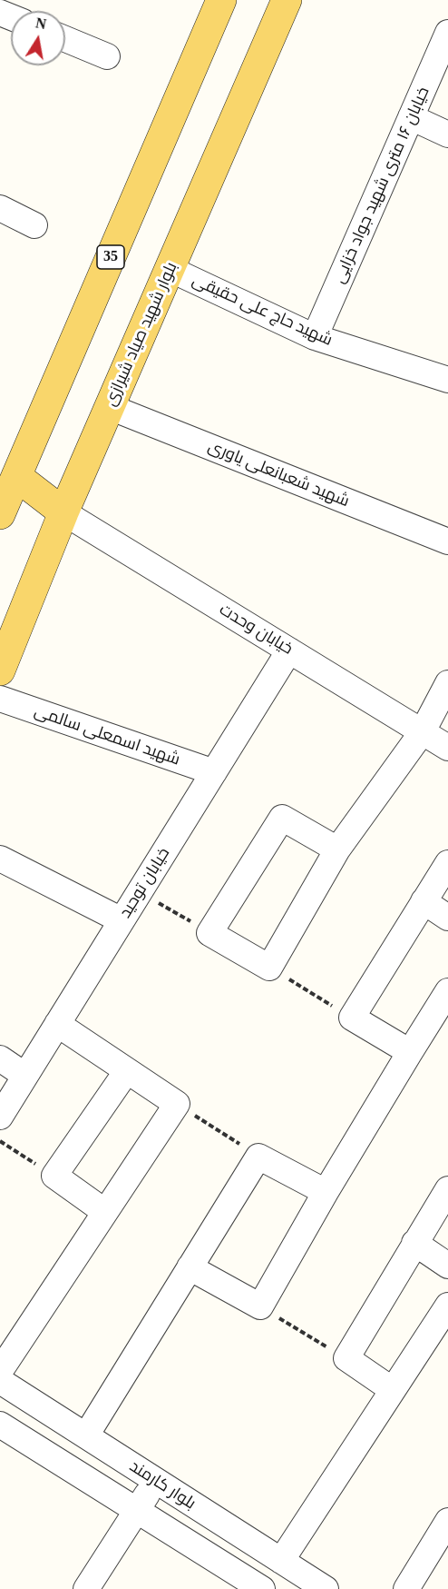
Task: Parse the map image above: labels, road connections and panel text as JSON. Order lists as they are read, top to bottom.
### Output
{
  "streets": {
    "main road": ["35", "بلوار شهید صیاد شیرازی"],
    "street": [
      "خیابان ۱۶ متری شهید جواد خزایی",
      "شهید حاج علی حقیقی",
      "شهید شعبانعلی یاوری",
      "خیابان وحدت",
      "شهید اسمعلی سالمی",
      "خیابان توحید",
      "بلوار کارمند"
    ]
  },
  "crossings": [
    ["خیابان ۱۶ متری شهید جواد خزایی", "شهید حاج علی حقیقی"],
    ["شهید حاج علی حقیقی", "بلوار شهید صیاد شیرازی"],
    ["بلوار شهید صیاد شیرازی", "شهید شعبانعلی یاوری"],
    ["بلوار شهید صیاد شیرازی", "خیابان وحدت"],
    ["خیابان وحدت", "خیابان توحید"],
    ["شهید اسمعلی سالمی", "خیابان توحید"]
  ],
  "north": "top"
}
